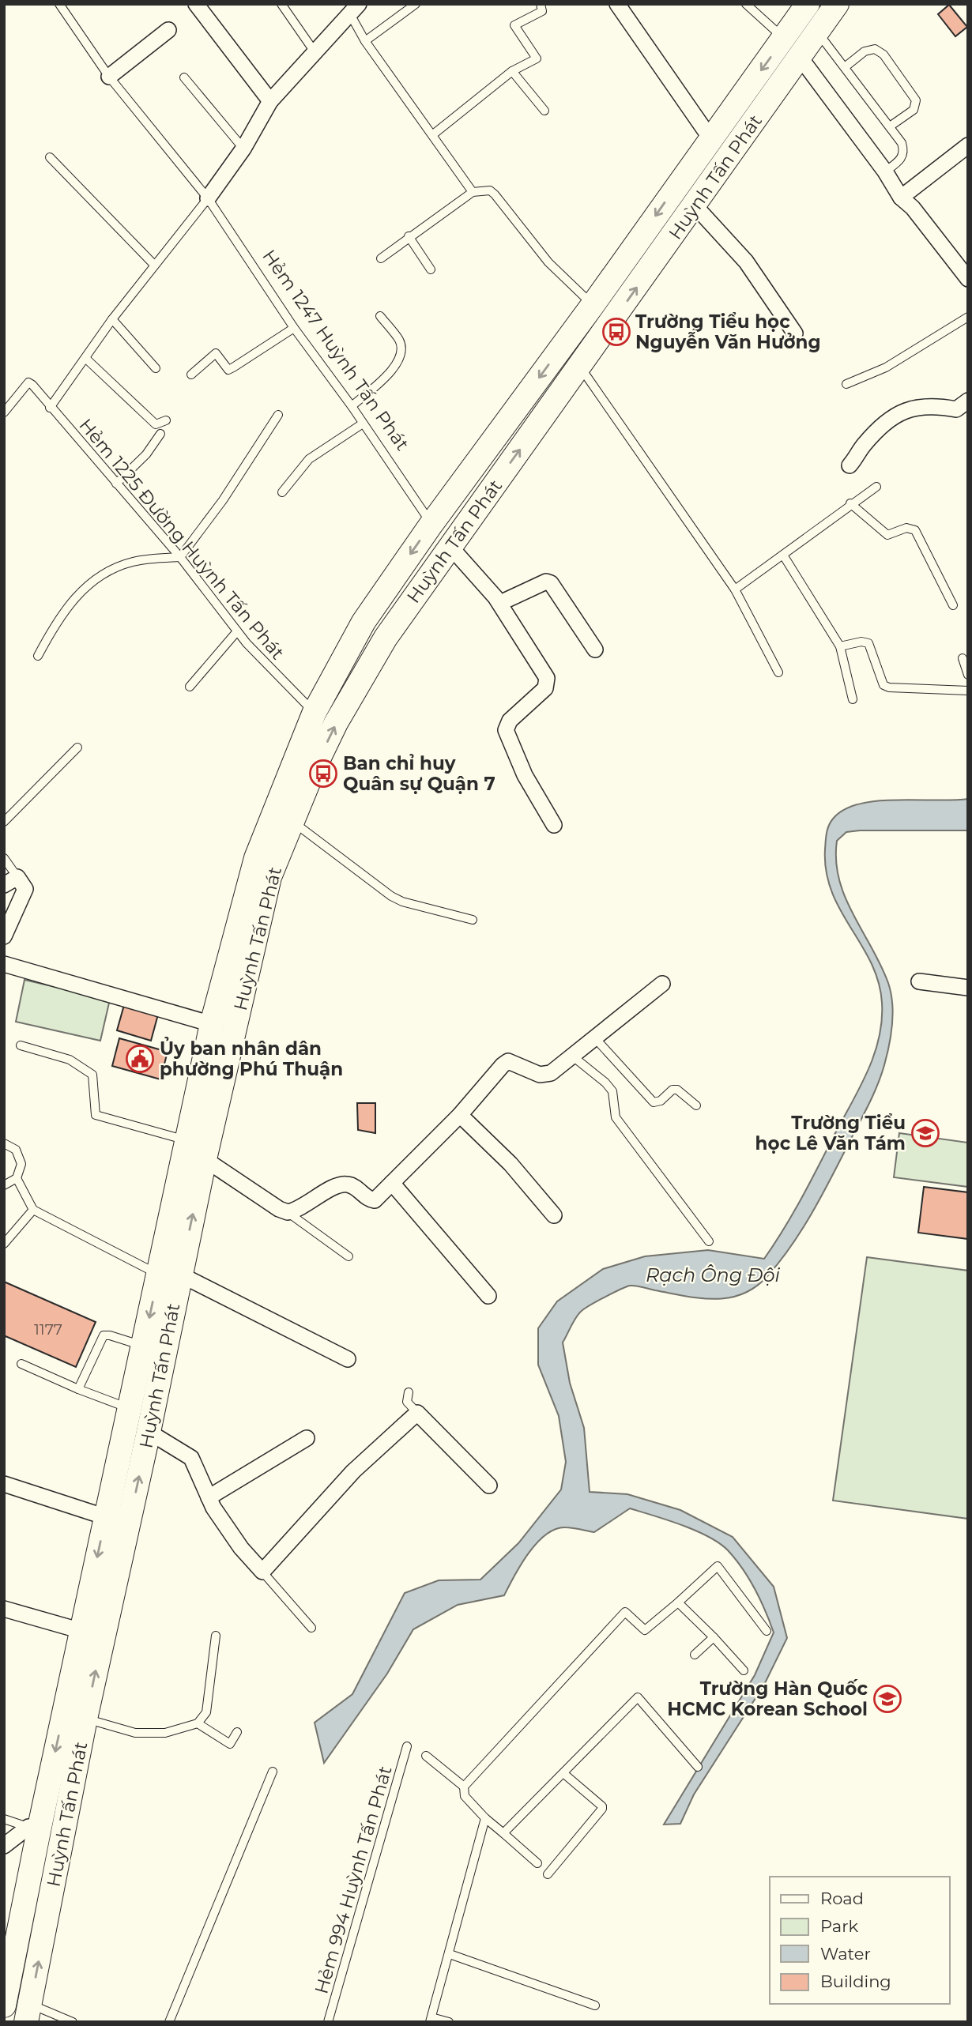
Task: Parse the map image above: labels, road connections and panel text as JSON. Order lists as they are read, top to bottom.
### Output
{
  "streets": {
    "main road": ["Huỳnh Tấn Phát"],
    "lane": ["Hẻm 1247 Huỳnh Tấn Phát", "Hẻm 1225 Đường Huỳnh Tấn Phát", "Hẻm 994 Huỳnh Tấn Phát"]
  },
  "crossings": [
    ["Huỳnh Tấn Phát", "Hẻm 1247 Huỳnh Tấn Phát"],
    ["Huỳnh Tấn Phát", "Hẻm 1225 Đường Huỳnh Tấn Phát"]
  ],
  "water": ["Rạch Ông Đội"],
  "places": {
    "bus stop": ["Trường Tiểu học Nguyễn Văn Hưởng", "Ban chỉ huy Quân sự Quận 7"],
    "public building": ["Ủy ban nhân dân phường Phú Thuận"],
    "school or university": ["Trường Tiểu học Lê Văn Tám", "Trường Hàn Quốc HCMC Korean School"]
  },
  "house_numbers": ["1177"],
  "legend": [
    "Road",
    "Park",
    "Water",
    "Building"
  ]
}
